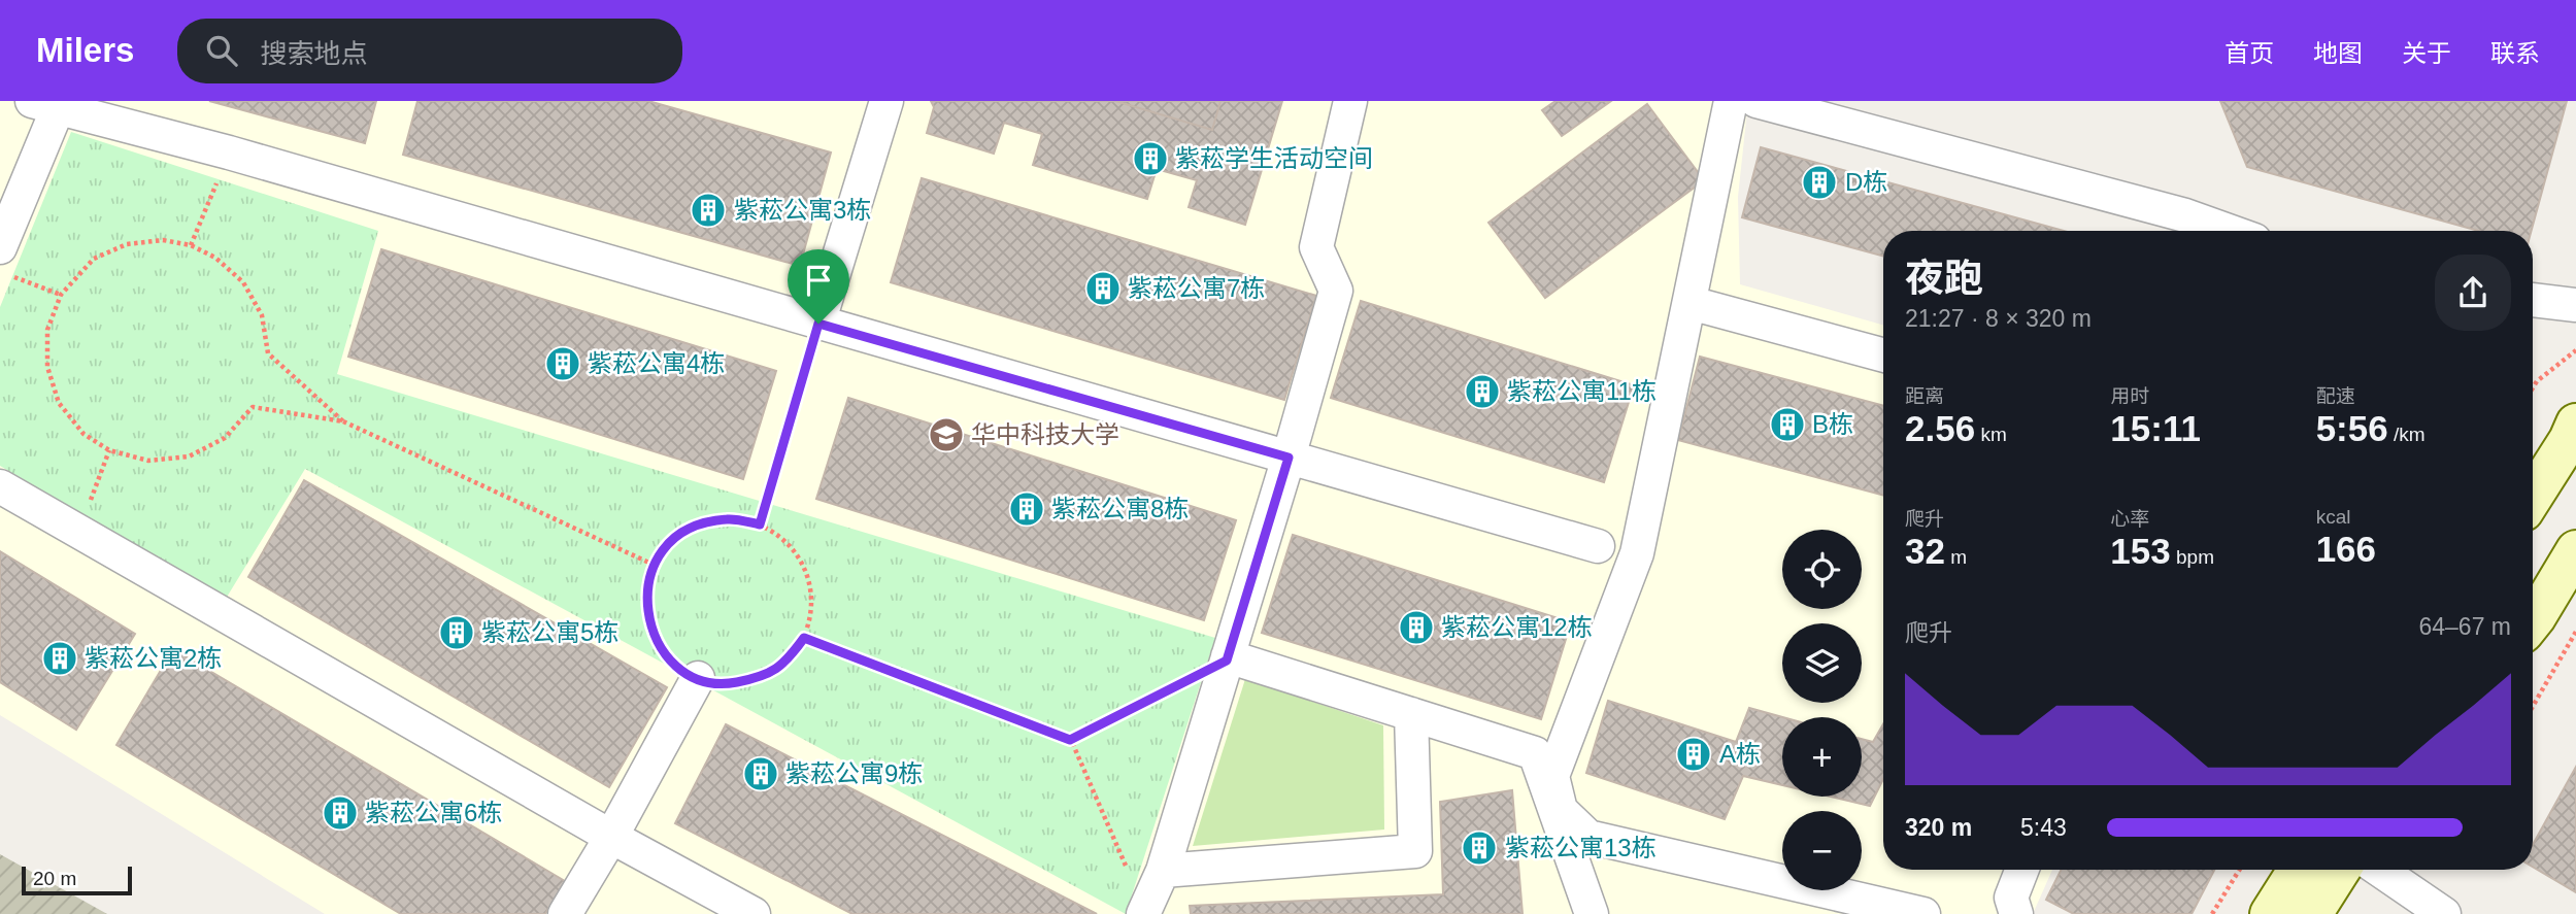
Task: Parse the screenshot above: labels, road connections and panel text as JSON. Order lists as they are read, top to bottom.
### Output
{
  "places": {
    "building": [
      "紫菘学生活动空间",
      "D栋",
      "紫菘公寓3栋",
      "紫菘公寓7栋",
      "紫菘公寓4栋",
      "紫菘公寓11栋",
      "B栋",
      "紫菘公寓8栋",
      "紫菘公寓12栋",
      "紫菘公寓5栋",
      "紫菘公寓2栋",
      "A栋",
      "紫菘公寓9栋",
      "紫菘公寓6栋",
      "紫菘公寓13栋"
    ],
    "school or university": ["华中科技大学"]
  },
  "scale_bar": "20 m",
  "page": {
    "header": "Milers",
    "search": "搜索地点",
    "nav": [
      "首页",
      "地图",
      "关于",
      "联系"
    ],
    "heading": ["夜跑", "21:27 · 8 × 320 m"],
    "stats": [
      ["距离", "2.56 km"],
      ["用时", "15:11"],
      ["配速", "5:56 /km"],
      ["爬升", "32 m"],
      ["心率", "153 bpm"],
      ["kcal", "166"]
    ],
    "map_buttons": ["+", "−"],
    "chart": ["爬升", "64–67 m"],
    "list": [
      {
        "name": "320 m",
        "note": "5:43"
      }
    ],
    "scale": "20 m"
  }
}
